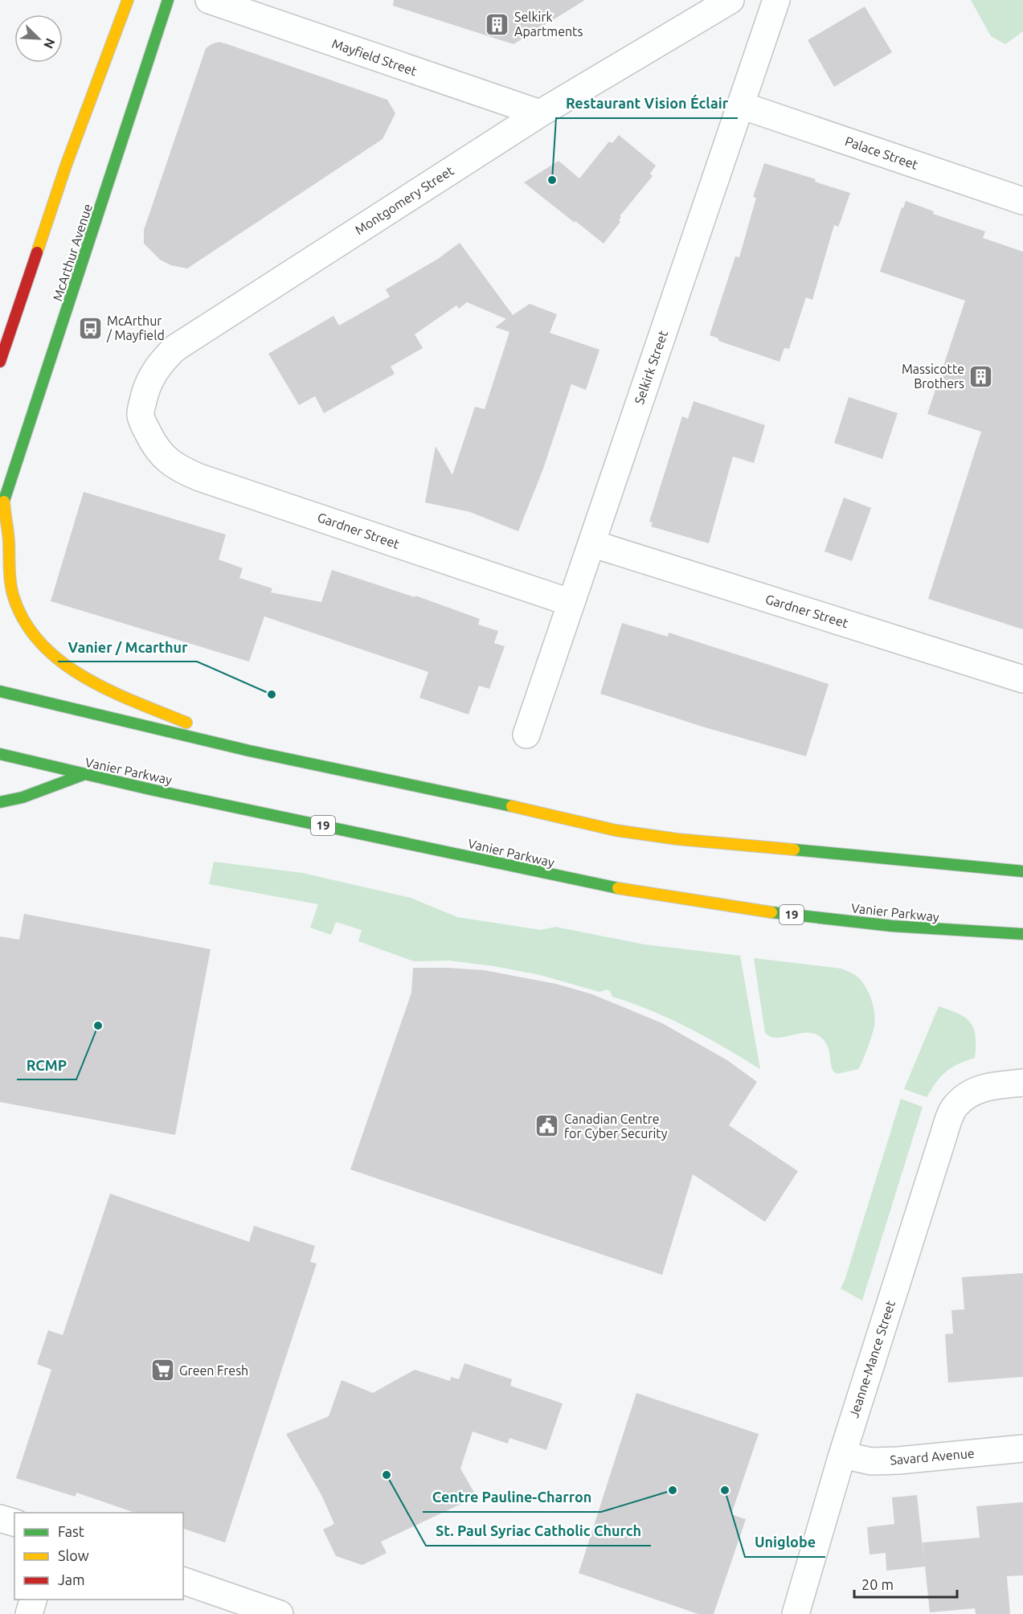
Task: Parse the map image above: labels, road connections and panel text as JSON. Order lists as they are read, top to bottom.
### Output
{
  "streets": {
    "main road": ["McArthur Avenue", "Vanier Parkway", "19"],
    "street": [
      "Mayfield Street",
      "Palace Street",
      "Montgomery Street",
      "Selkirk Street",
      "Gardner Street",
      "Jeanne-Mance Street",
      "Savard Avenue"
    ]
  },
  "crossings": [
    ["Mayfield Street", "Montgomery Street"],
    ["Palace Street", "Selkirk Street"],
    ["Montgomery Street", "Gardner Street"],
    ["Selkirk Street", "Gardner Street"],
    ["Jeanne-Mance Street", "Savard Avenue"]
  ],
  "places": {
    "building": ["Selkirk Apartments", "Massicotte Brothers"],
    "other": [
      "Restaurant Vision Éclair",
      "Vanier / Mcarthur",
      "RCMP",
      "St. Paul Syriac Catholic Church",
      "Centre Pauline-Charron",
      "Uniglobe"
    ],
    "bus stop": ["McArthur / Mayfield"],
    "public building": ["Canadian Centre for Cyber Security"],
    "supermarket": ["Green Fresh"]
  },
  "legend": ["Fast", "Slow", "Jam"],
  "scale_bar": "20 m",
  "north": "bottom right"
}
